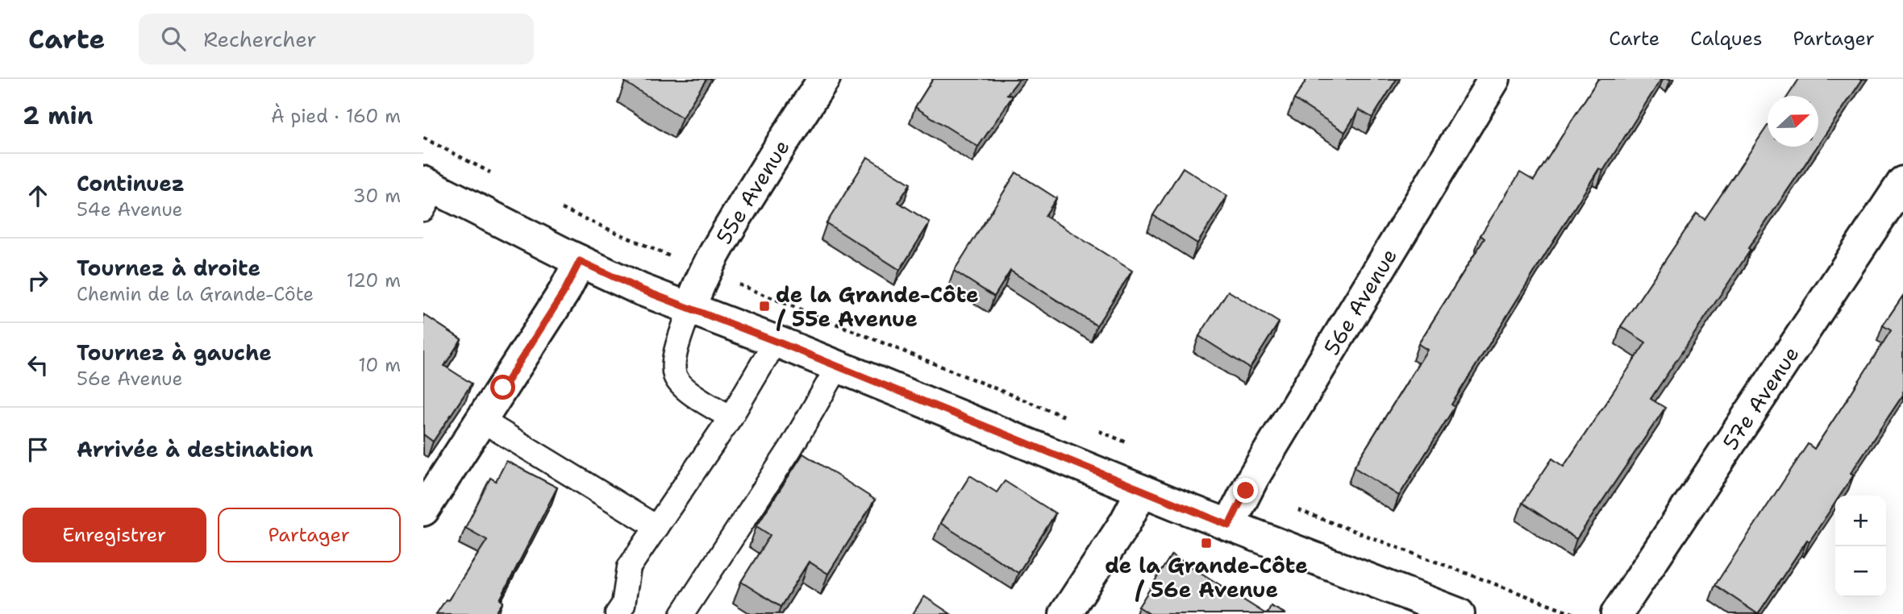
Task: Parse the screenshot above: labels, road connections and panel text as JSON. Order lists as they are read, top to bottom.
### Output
{
  "streets": {
    "street": ["55e Avenue", "56e Avenue", "57e Avenue"]
  },
  "places": {
    "transit": ["de la Grande-Côte / 55e Avenue", "de la Grande-Côte / 56e Avenue"]
  },
  "north": "right",
  "page": {
    "header": "Carte",
    "search": "Rechercher",
    "nav": ["Carte", "Calques", "Partager"],
    "heading": ["2 min", "À pied · 160 m"],
    "list": [
      ["Continuez", "54e Avenue", "30 m"],
      ["Tournez à droite", "Chemin de la Grande-Côte", "120 m"],
      ["Tournez à gauche", "56e Avenue", "10 m"],
      "Arrivée à destination"
    ],
    "buttons": ["Enregistrer", "Partager"],
    "map_buttons": ["+", "−"]
  }
}
